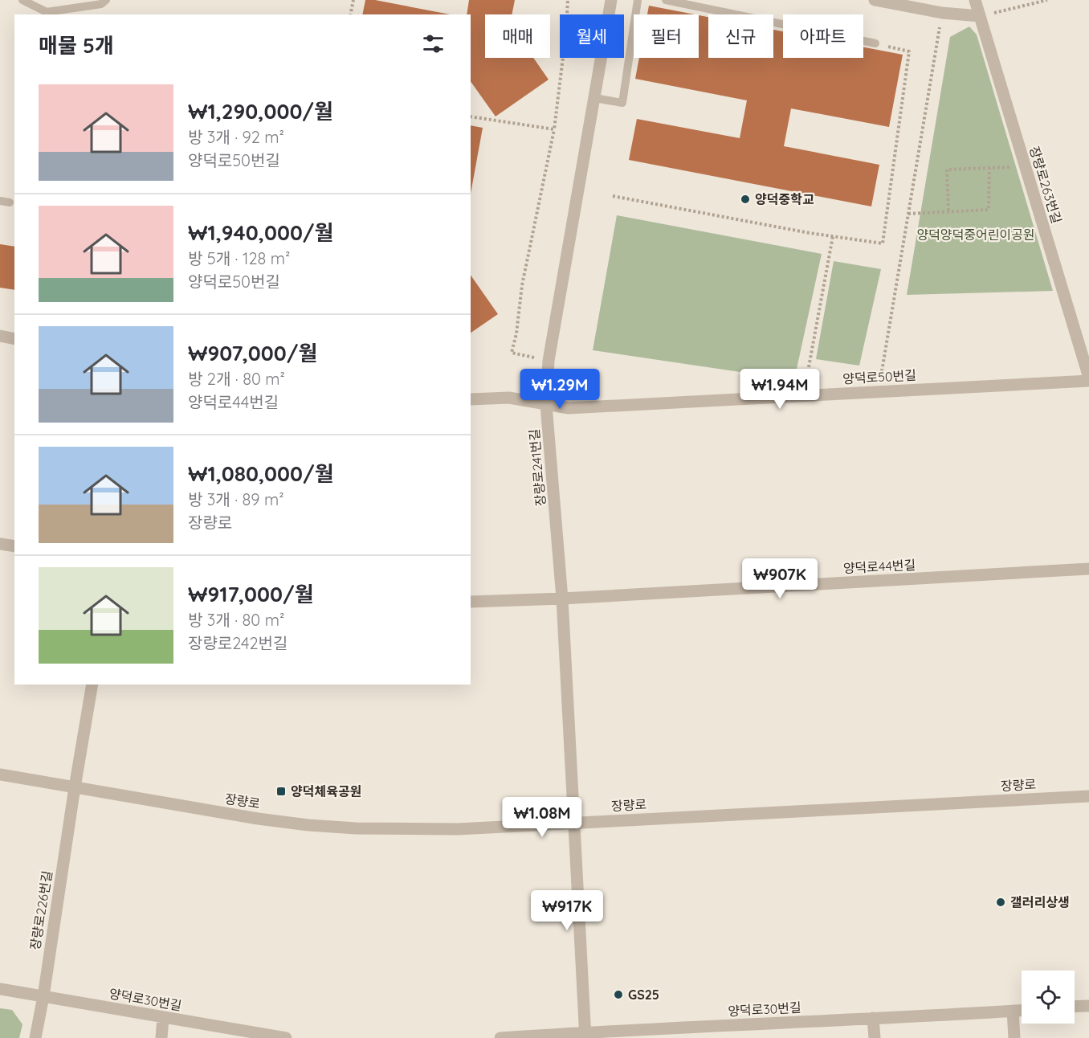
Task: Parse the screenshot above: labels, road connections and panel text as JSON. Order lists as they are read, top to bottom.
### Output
{
  "streets": {
    "street": [
      "장량로263번길",
      "양덕로50번길",
      "장량로241번길",
      "양덕로44번길",
      "장량로",
      "장량로226번길",
      "양덕로30번길"
    ]
  },
  "crossings": [
    ["양덕로50번길", "장량로241번길"],
    ["장량로241번길", "양덕로44번길"],
    ["장량로241번길", "장량로"],
    ["장량로241번길", "양덕로30번길"],
    ["장량로", "장량로226번길"],
    ["장량로226번길", "양덕로30번길"]
  ],
  "parks": ["양덕양덕중어린이공원"],
  "places": {
    "other": ["양덕중학교", "갤러리상생", "GS25"],
    "transit": ["양덕체육공원"]
  },
  "page": {
    "chip": [
      "매매",
      "월세",
      "필터",
      "신규",
      "아파트"
    ],
    "heading": "매물 5개",
    "list": [
      {
        "name": "₩1,290,000/월",
        "note": "방 3개 · 92 m² · 양덕로50번길"
      },
      {
        "name": "₩1,940,000/월",
        "note": "방 5개 · 128 m² · 양덕로50번길"
      },
      {
        "name": "₩907,000/월",
        "note": "방 2개 · 80 m² · 양덕로44번길"
      },
      {
        "name": "₩1,080,000/월",
        "note": "방 3개 · 89 m² · 장량로"
      },
      {
        "name": "₩917,000/월",
        "note": "방 3개 · 80 m² · 장량로242번길"
      }
    ],
    "price": [
      "₩1.29M",
      "₩1.94M",
      "₩907K",
      "₩1.08M",
      "₩917K"
    ]
  }
}
